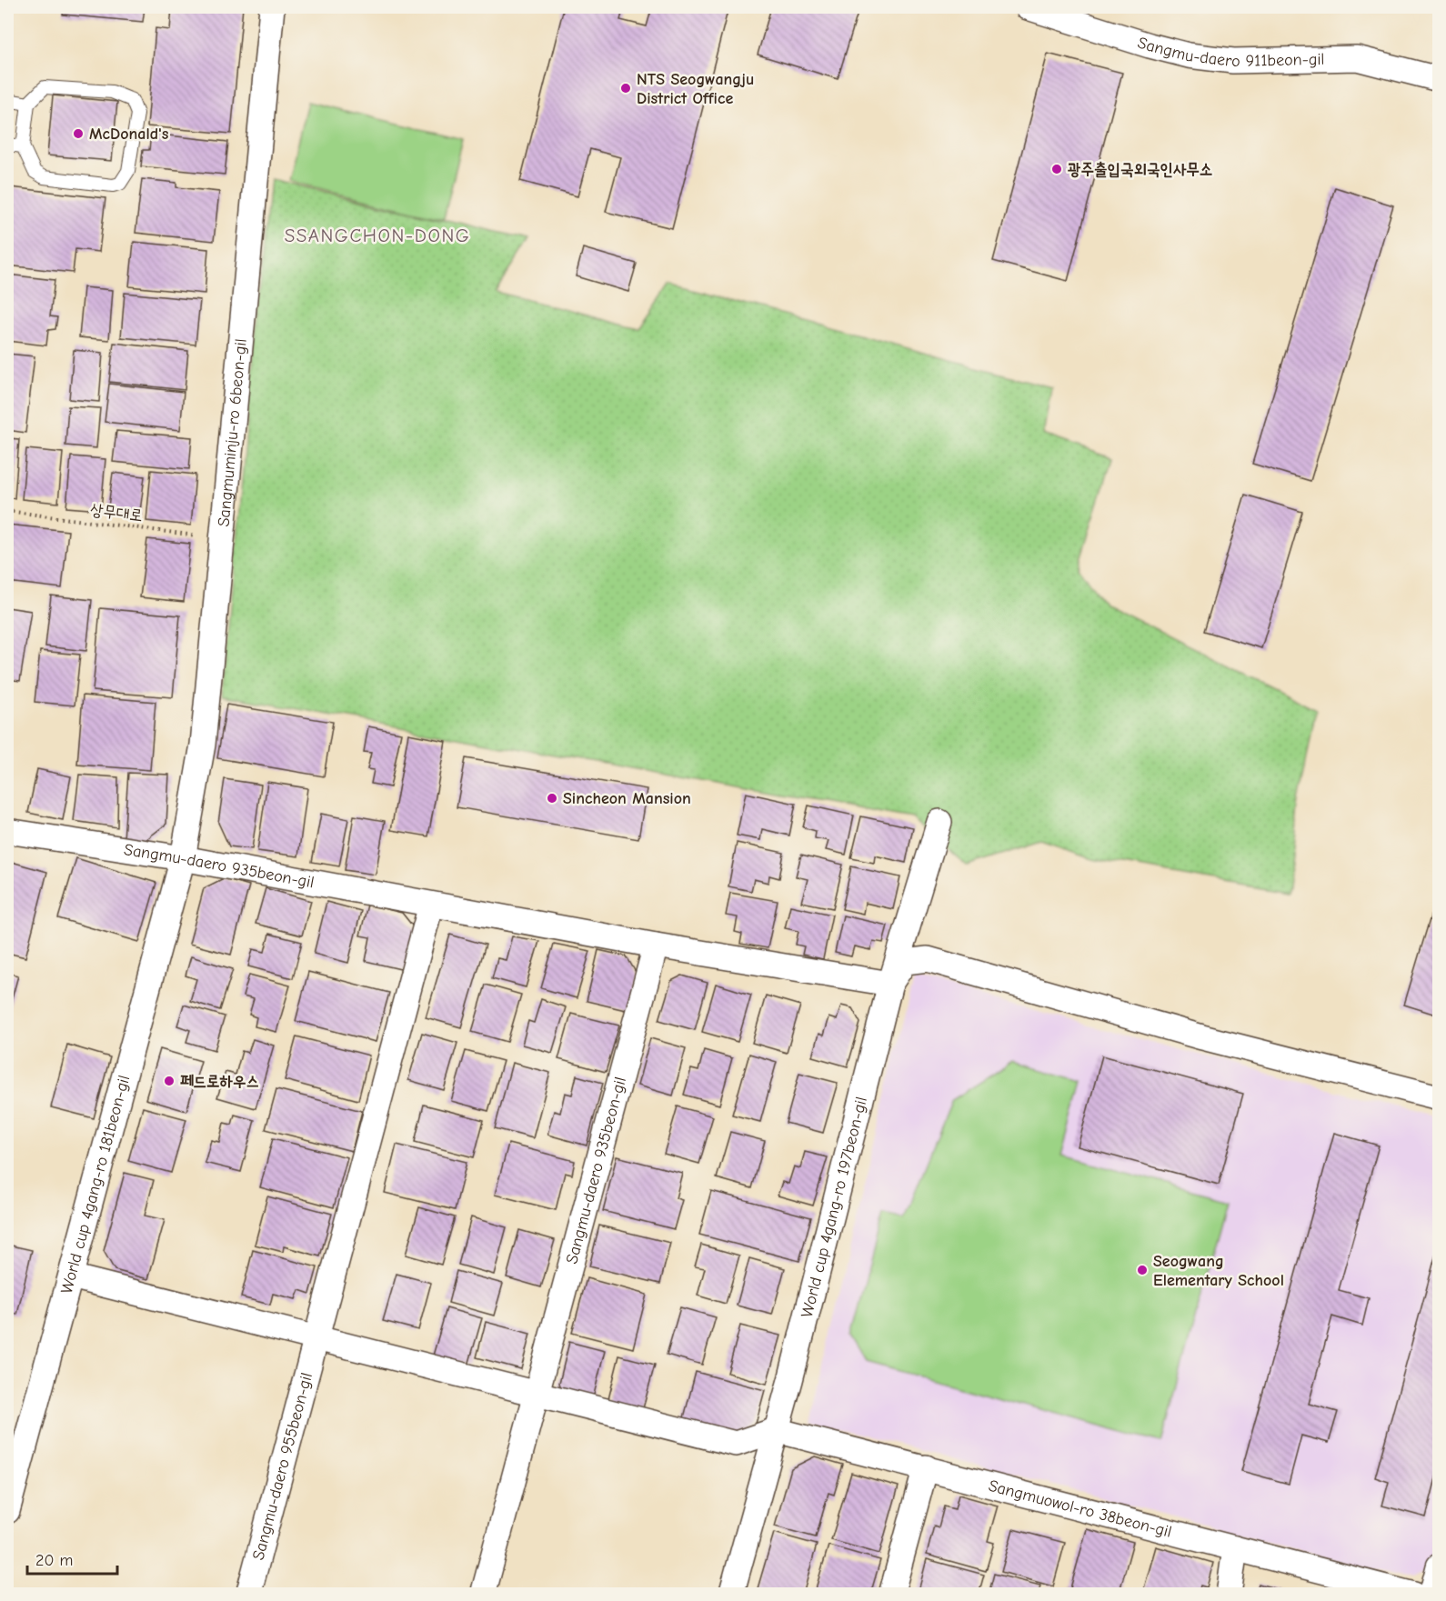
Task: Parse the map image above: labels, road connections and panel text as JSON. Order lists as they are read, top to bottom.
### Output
{
  "streets": {
    "street": [
      "Sangmu-daero 911beon-gil",
      "Sangmuminju-ro 6beon-gil",
      "Sangmu-daero 935beon-gil",
      "World cup 4gang-ro 181beon-gil",
      "World cup 4gang-ro 197beon-gil",
      "Sangmu-daero 955beon-gil",
      "Sangmuowol-ro 38beon-gil"
    ],
    "path": ["상무대로"]
  },
  "crossings": [
    ["Sangmuminju-ro 6beon-gil", "상무대로"],
    ["Sangmuminju-ro 6beon-gil", "Sangmu-daero 935beon-gil"],
    ["Sangmuminju-ro 6beon-gil", "World cup 4gang-ro 181beon-gil"],
    ["Sangmu-daero 935beon-gil", "World cup 4gang-ro 181beon-gil"],
    ["Sangmu-daero 935beon-gil", "World cup 4gang-ro 197beon-gil"],
    ["World cup 4gang-ro 197beon-gil", "Sangmuowol-ro 38beon-gil"]
  ],
  "districts": ["SSANGCHON-DONG"],
  "places": [
    "NTS Seogwangju District Office",
    "McDonald's",
    "광주출입국외국인사무소",
    "Sincheon Mansion",
    "페드로하우스",
    "Seogwang Elementary School"
  ],
  "scale_bar": "20 m"
}
